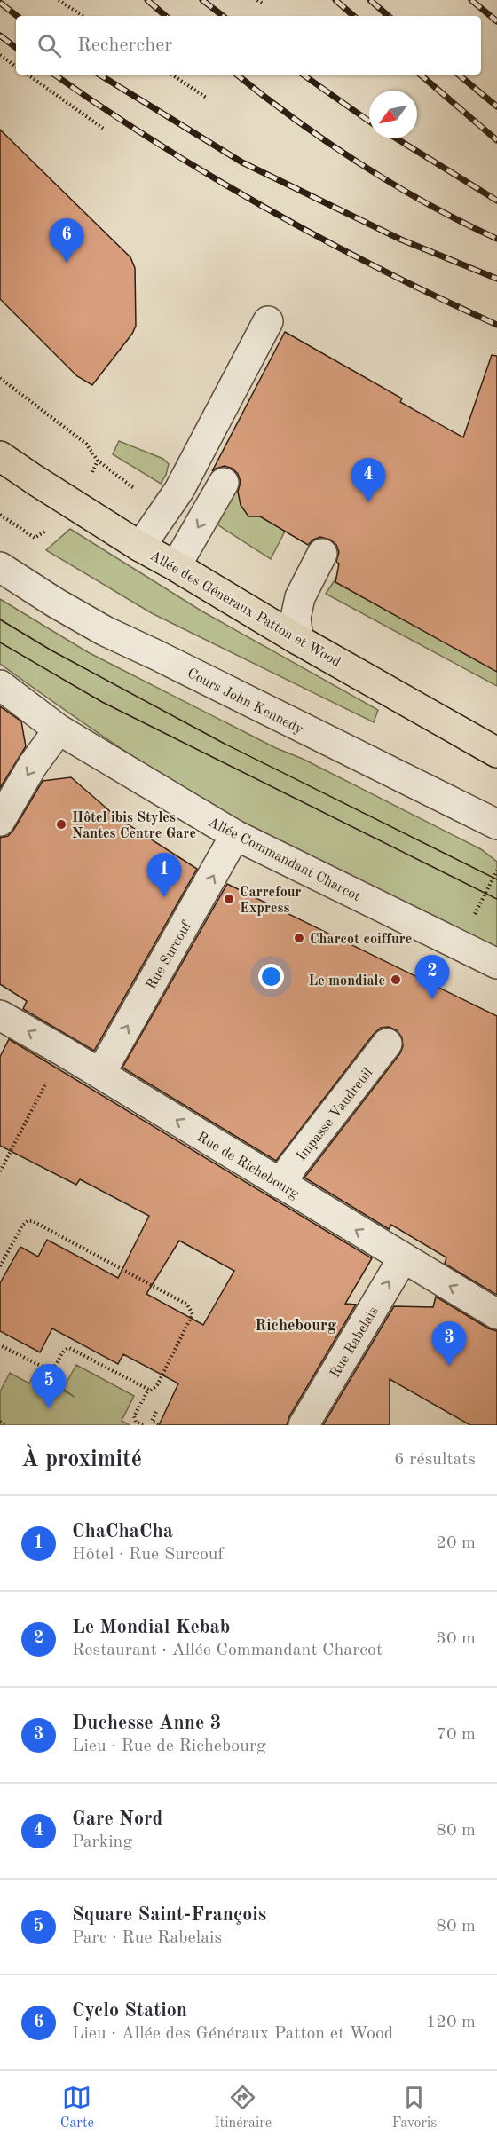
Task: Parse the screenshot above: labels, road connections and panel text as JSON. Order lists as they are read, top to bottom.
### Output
{
  "streets": {
    "main road": ["Allée des Généraux Patton et Wood"],
    "street": [
      "Cours John Kennedy",
      "Allée Commandant Charcot",
      "Rue Surcouf",
      "Impasse Vaudreuil",
      "Rue de Richebourg",
      "Rue Rabelais"
    ]
  },
  "crossings": [
    ["Allée Commandant Charcot", "Rue Surcouf"],
    ["Rue Surcouf", "Rue de Richebourg"],
    ["Impasse Vaudreuil", "Rue de Richebourg"],
    ["Rue de Richebourg", "Rue Rabelais"]
  ],
  "one_way": ["Rue de Richebourg", "Rue Rabelais"],
  "districts": ["Richebourg"],
  "places": [
    "Hôtel ibis Styles Nantes Centre Gare",
    "Carrefour Express",
    "Charcot coiffure",
    "Le mondiale"
  ],
  "north": "bottom left",
  "page": {
    "search": "Rechercher",
    "pins": [
      "6",
      "4",
      "1",
      "2",
      "3",
      "5"
    ],
    "heading": ["À proximité", "6 résultats"],
    "list": [
      {
        "mark": "1",
        "name": "ChaChaCha",
        "note": "Hôtel · Rue Surcouf",
        "value": "20 m"
      },
      {
        "mark": "2",
        "name": "Le Mondial Kebab",
        "note": "Restaurant · Allée Commandant Charcot",
        "value": "30 m"
      },
      {
        "mark": "3",
        "name": "Duchesse Anne 3",
        "note": "Lieu · Rue de Richebourg",
        "value": "70 m"
      },
      {
        "mark": "4",
        "name": "Gare Nord",
        "note": "Parking",
        "value": "80 m"
      },
      {
        "mark": "5",
        "name": "Square Saint-François",
        "note": "Parc · Rue Rabelais",
        "value": "80 m"
      },
      {
        "mark": "6",
        "name": "Cyclo Station",
        "note": "Lieu · Allée des Généraux Patton et Wood",
        "value": "120 m"
      }
    ],
    "nav": ["Carte", "Itinéraire", "Favoris"]
  }
}
